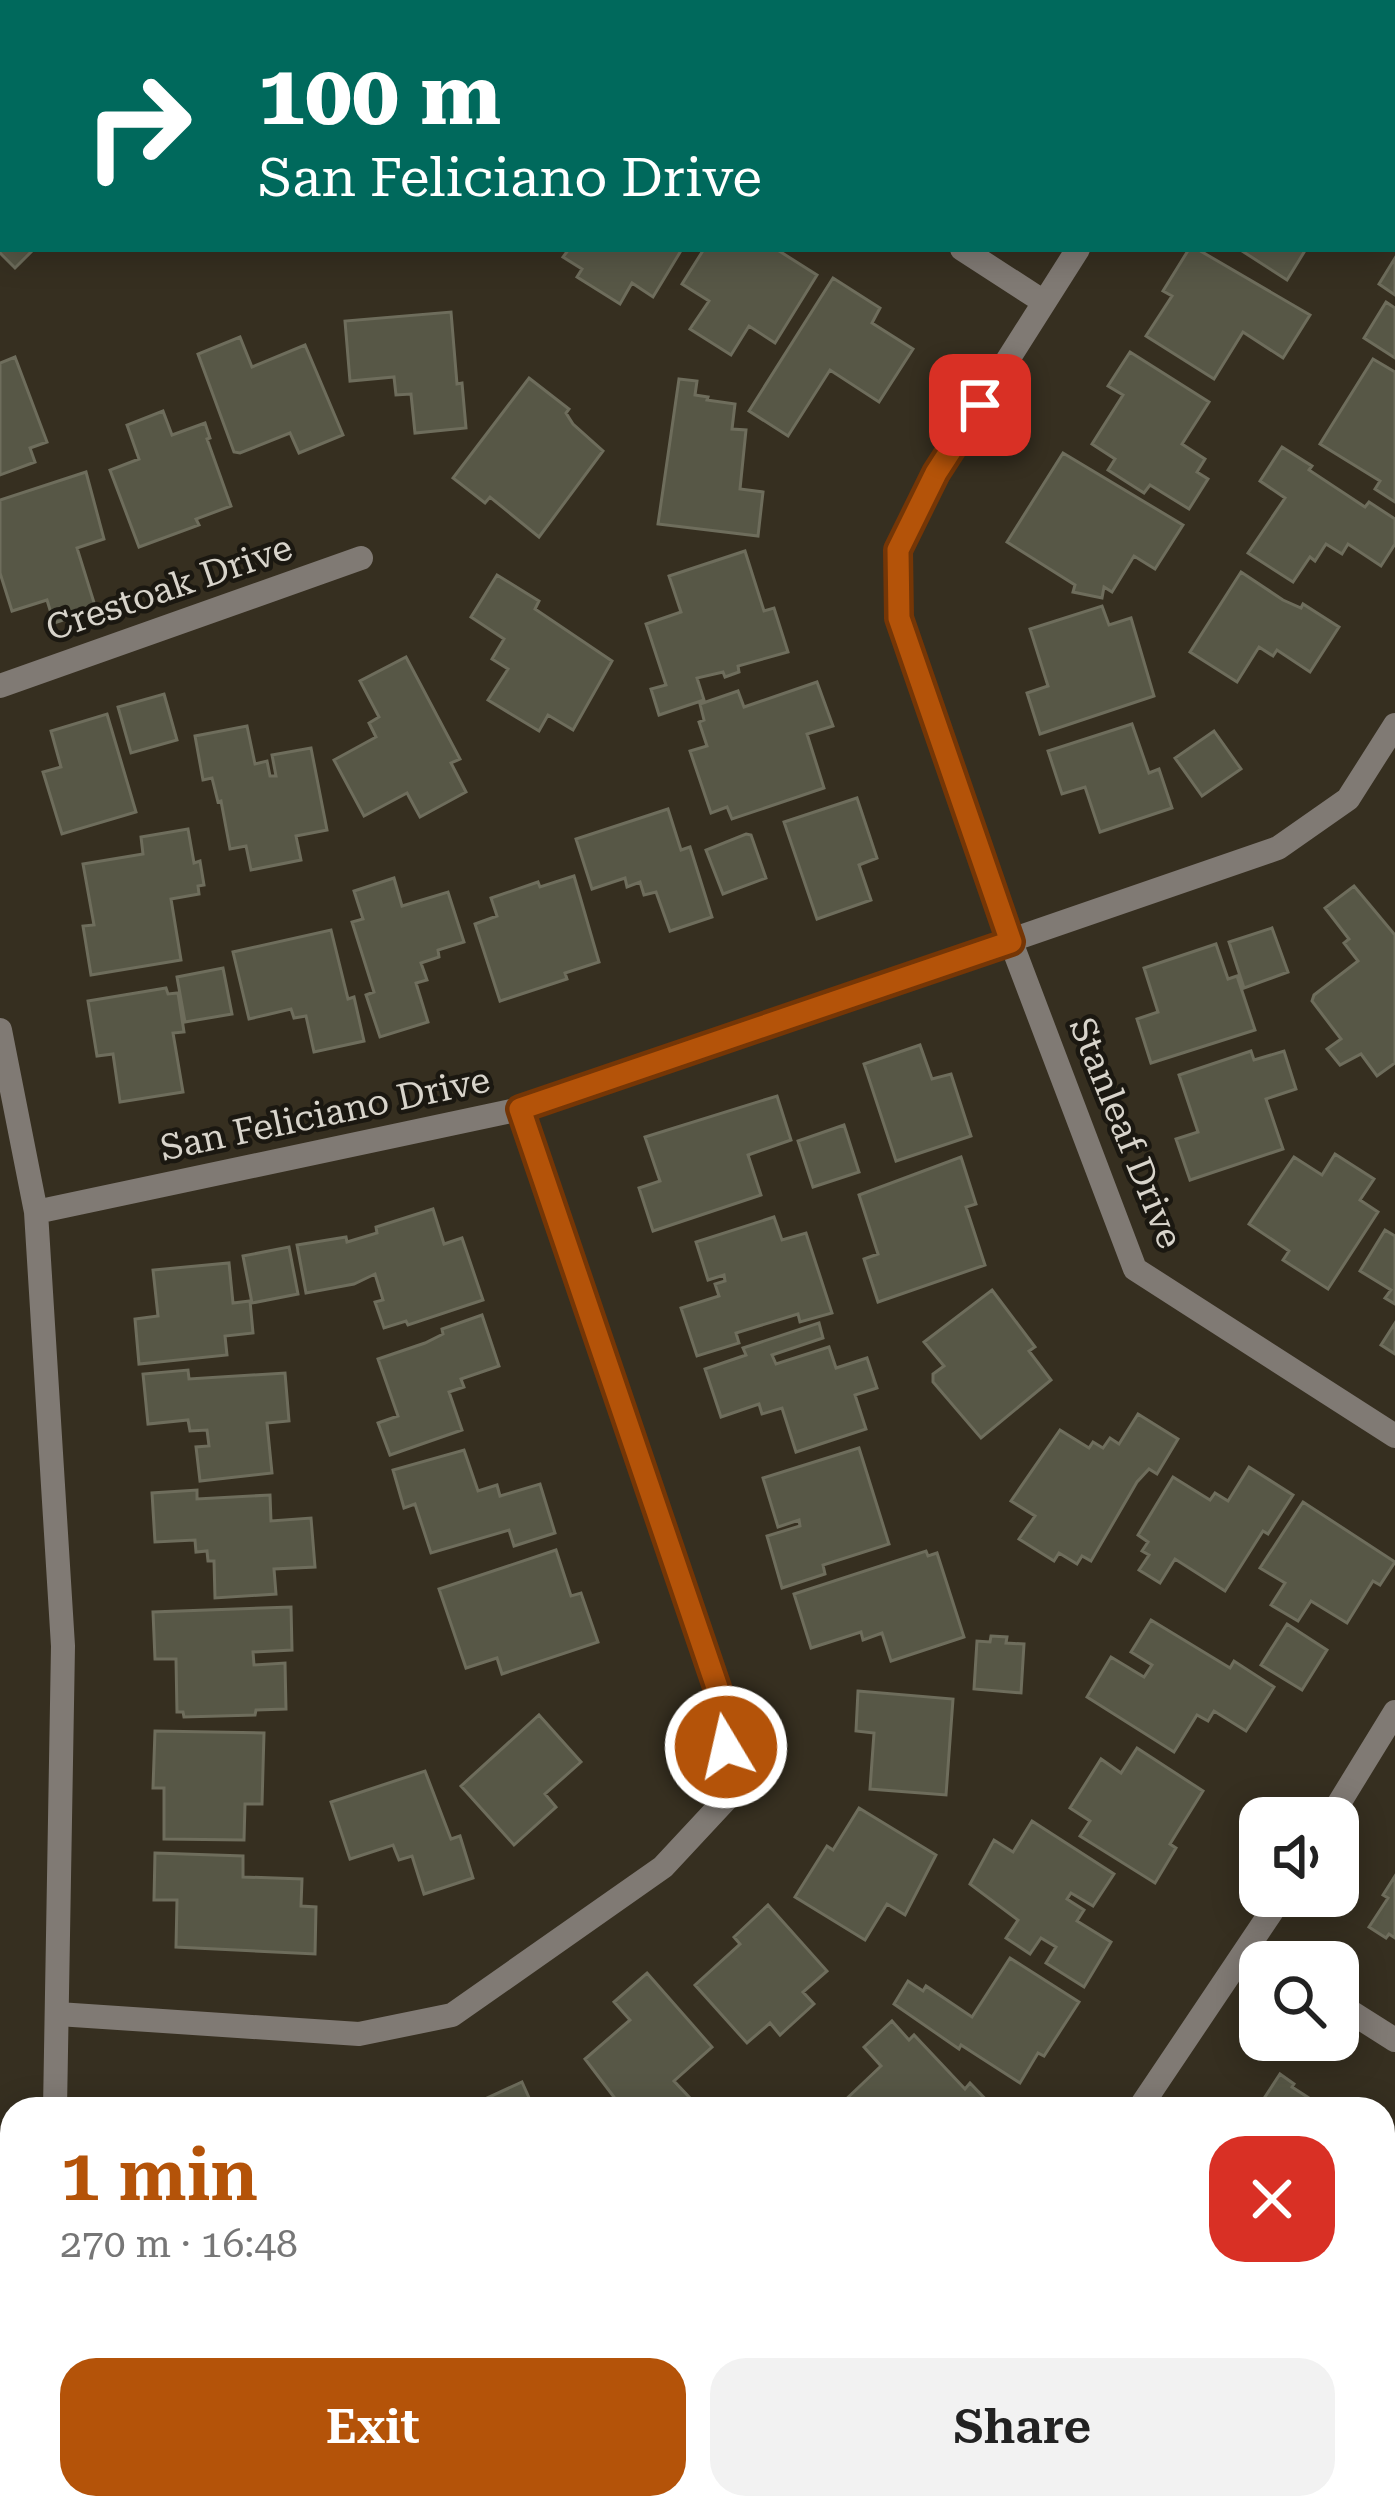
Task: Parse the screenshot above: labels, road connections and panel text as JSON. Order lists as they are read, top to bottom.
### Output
{
  "streets": {
    "street": ["Crestoak Drive", "San Feliciano Drive", "Stanleaf Drive"]
  },
  "crossings": [
    ["San Feliciano Drive", "Stanleaf Drive"]
  ],
  "page": {
    "turn": ["100 m", "San Feliciano Drive"],
    "heading": ["1 min", "270 m · 16:48"],
    "buttons": ["Exit", "Share"]
  }
}
